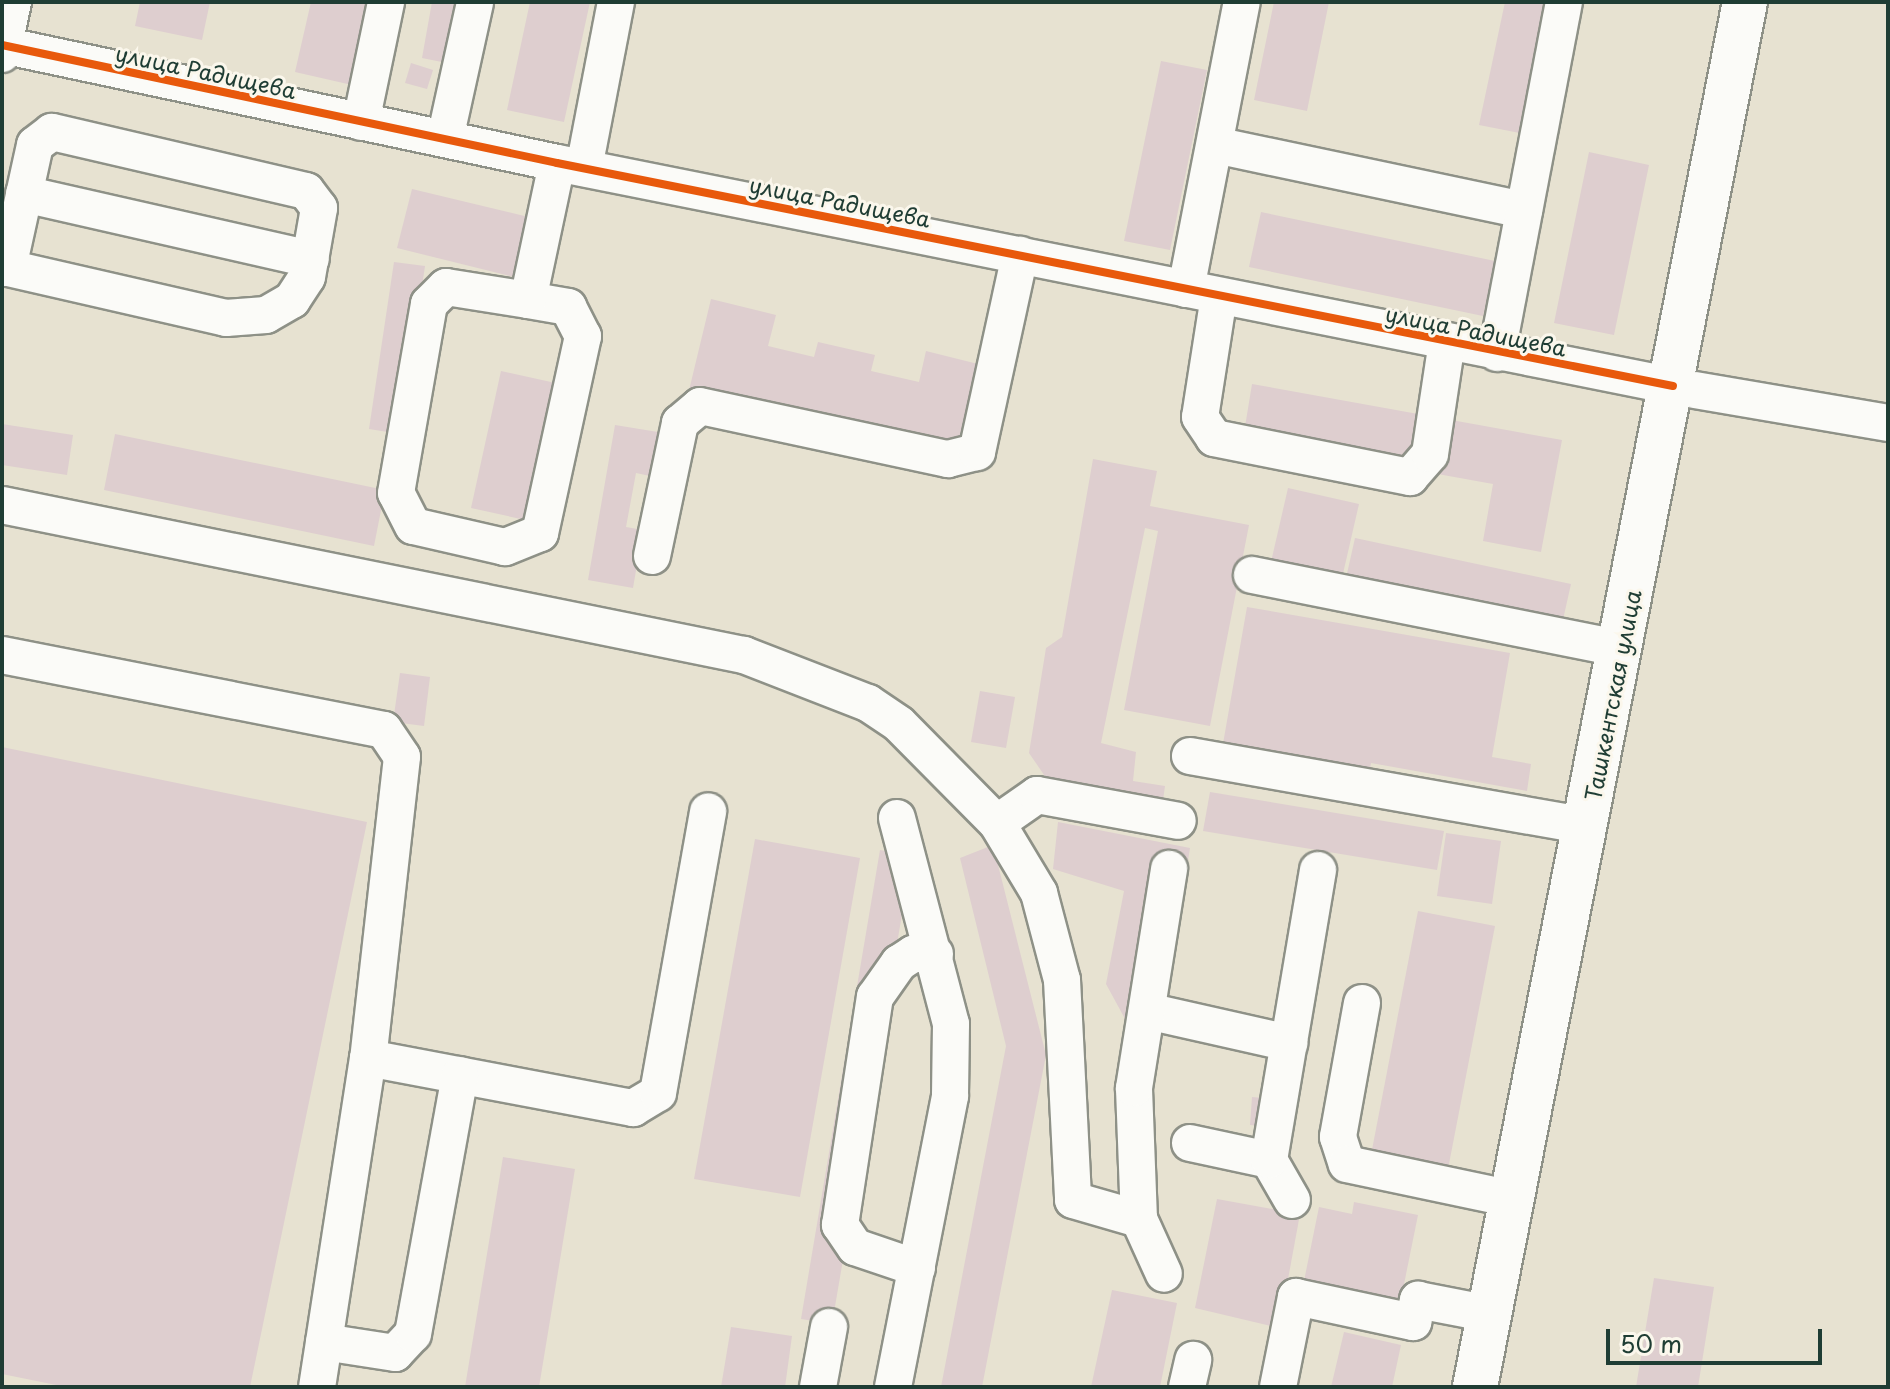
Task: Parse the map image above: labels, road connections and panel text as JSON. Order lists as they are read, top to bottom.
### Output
{
  "streets": {
    "main road": ["Ташкентская улица"],
    "street": ["улица Радищева"]
  },
  "crossings": [
    ["улица Радищева", "Ташкентская улица"]
  ],
  "scale_bar": "50 m"
}
